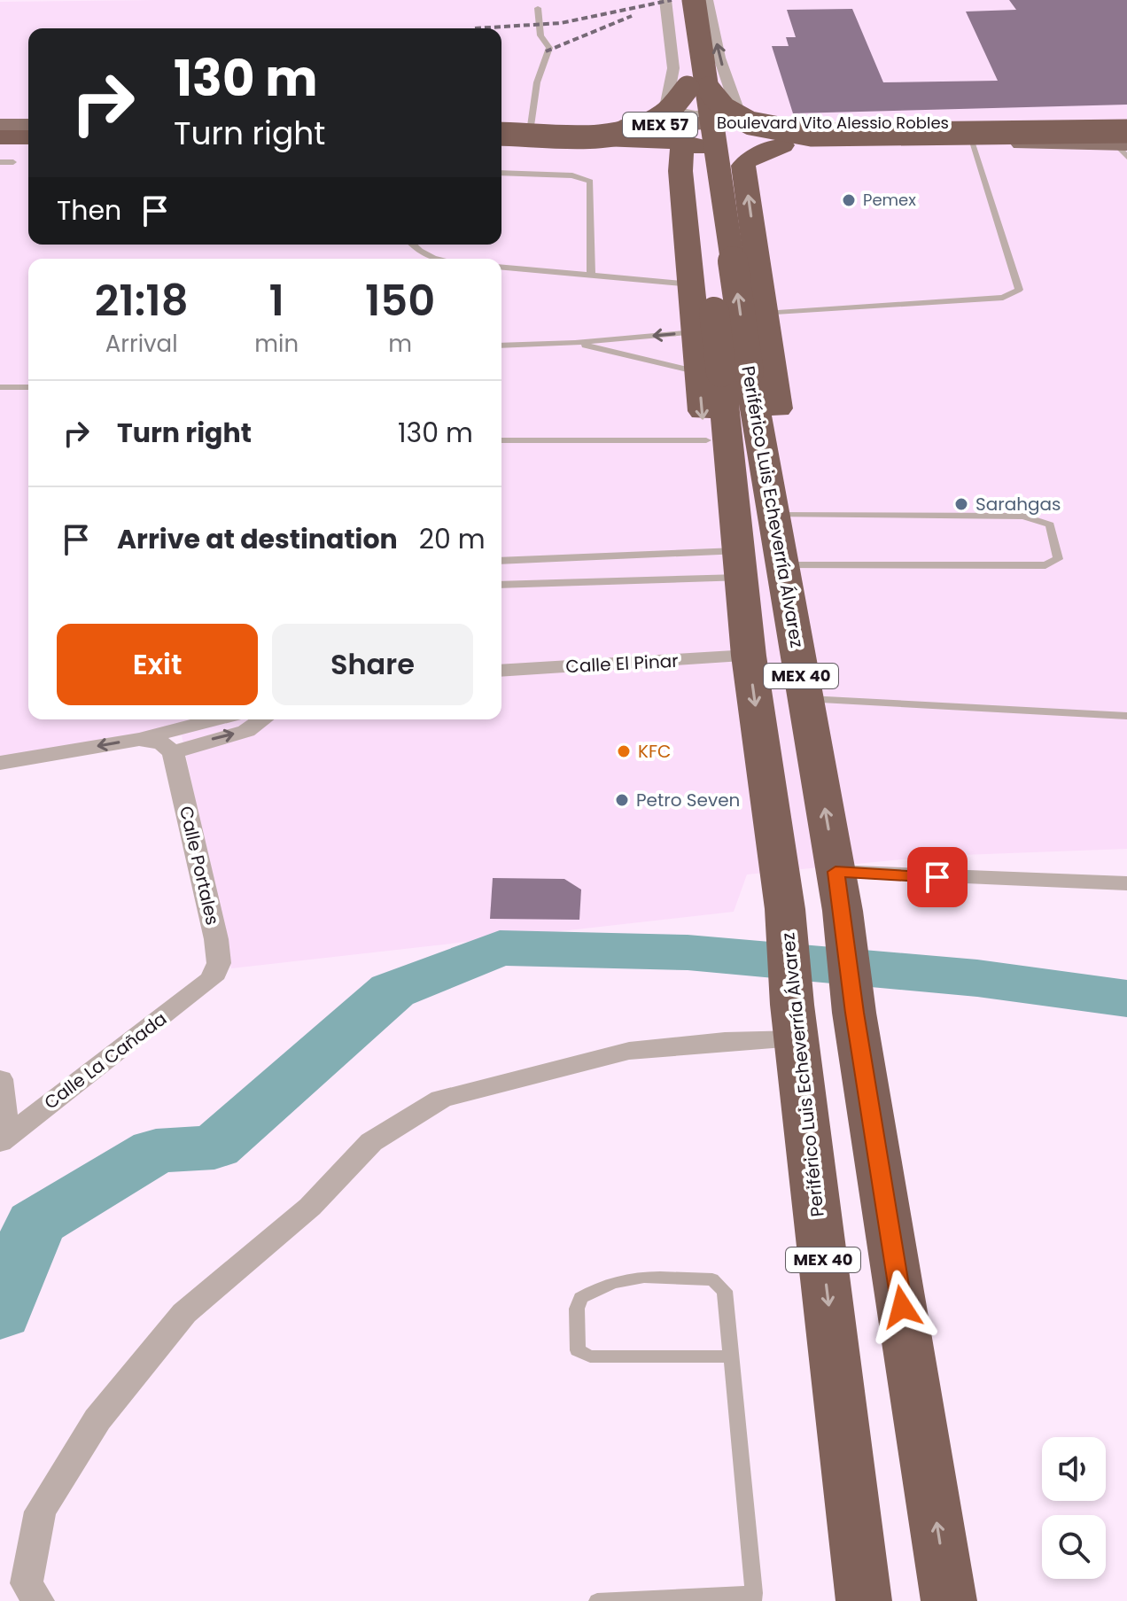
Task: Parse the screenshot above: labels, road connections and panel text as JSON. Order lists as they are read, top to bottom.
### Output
{
  "streets": {
    "highway": ["Periférico Luis Echeverría Álvarez", "MEX 40"],
    "main road": ["Boulevard Vito Alessio Robles", "MEX 57"],
    "street": ["Calle El Pinar", "Calle Portales", "Calle La Cañada"]
  },
  "crossings": [
    ["Periférico Luis Echeverría Álvarez", "Calle El Pinar"],
    ["Calle Portales", "Calle La Cañada"]
  ],
  "places": [
    "Pemex",
    "Sarahgas",
    "KFC",
    "Petro Seven"
  ],
  "page": {
    "turn": ["130 m", "Turn right"],
    "then": "Then",
    "eta": [
      "21:18",
      "Arrival",
      "1",
      "min",
      "150",
      "m"
    ],
    "list": [
      {
        "name": "Turn right",
        "value": "130 m"
      },
      {
        "name": "Arrive at destination",
        "value": "20 m"
      }
    ],
    "buttons": ["Exit", "Share"]
  }
}
